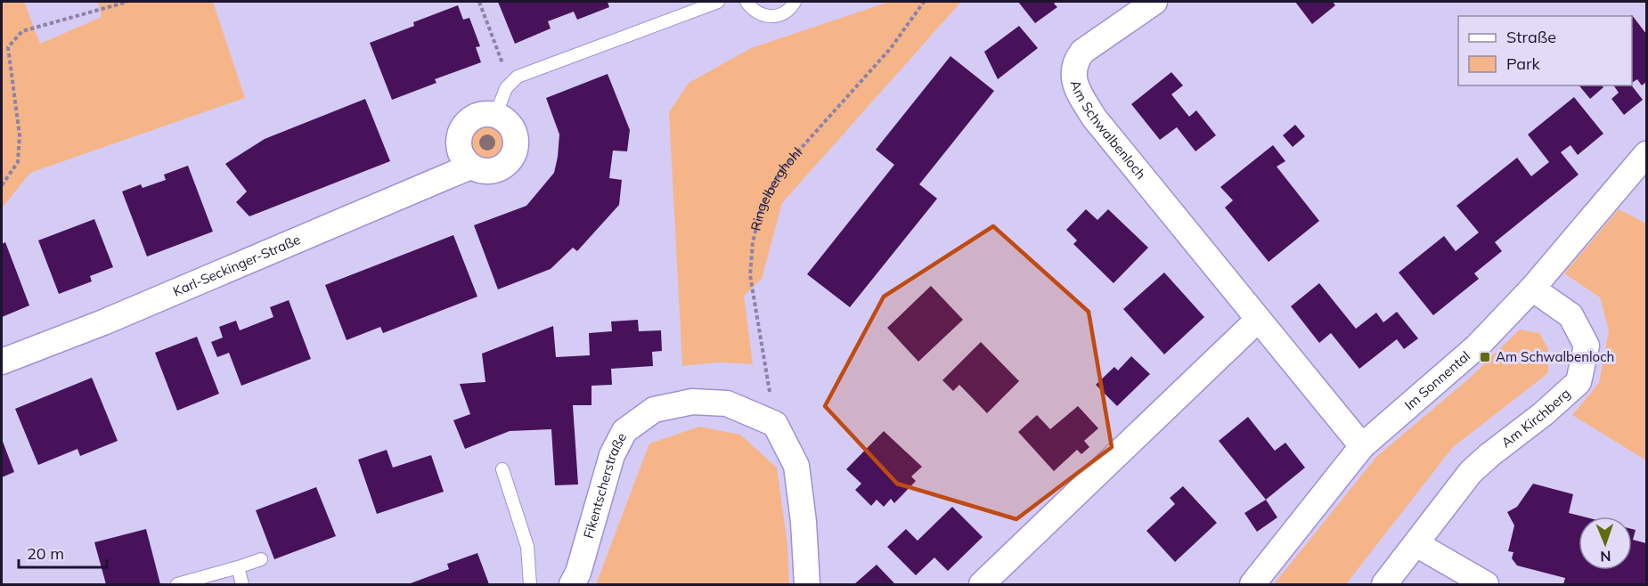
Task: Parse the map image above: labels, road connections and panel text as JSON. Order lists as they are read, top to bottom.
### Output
{
  "streets": {
    "street": [
      "Am Schwalbenloch",
      "Karl-Seckinger-Straße",
      "Im Sonnental",
      "Am Kirchberg",
      "Fikentscherstraße"
    ],
    "path": ["Ringelberghohl"]
  },
  "crossings": [
    ["Am Schwalbenloch", "Im Sonnental"],
    ["Ringelberghohl", "Fikentscherstraße"],
    ["Im Sonnental", "Am Kirchberg"]
  ],
  "places": {
    "transit": ["Am Schwalbenloch"]
  },
  "legend": ["Straße", "Park"],
  "scale_bar": "20 m",
  "north": "bottom"
}
